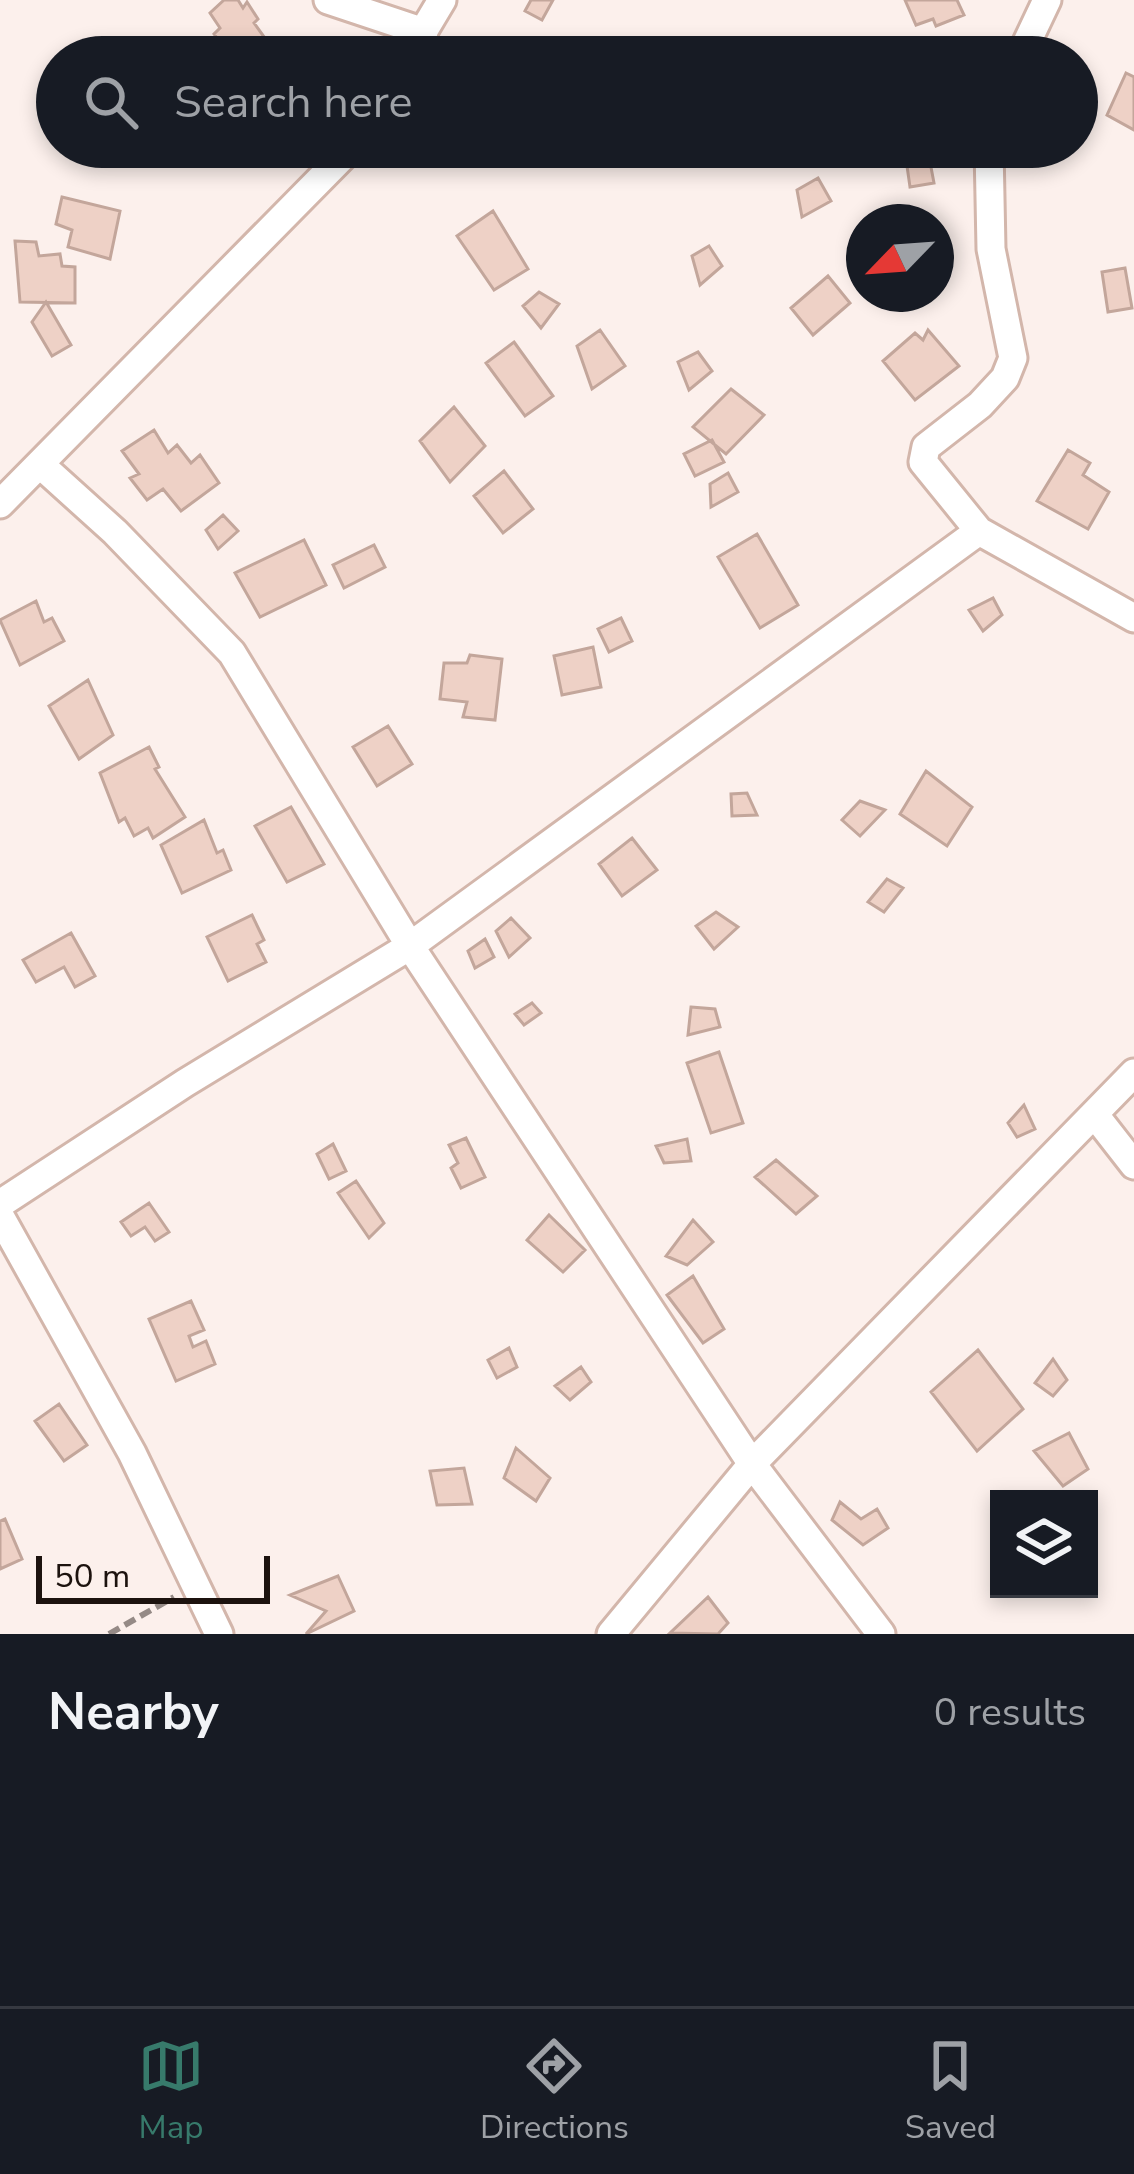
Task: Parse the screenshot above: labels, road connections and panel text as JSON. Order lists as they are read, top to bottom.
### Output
{
  "scale_bar": "50 m",
  "north": "bottom left",
  "page": {
    "search": "Search here",
    "scale": "50 m",
    "heading": ["Nearby", "0 results"],
    "nav": ["Map", "Directions", "Saved"]
  }
}
